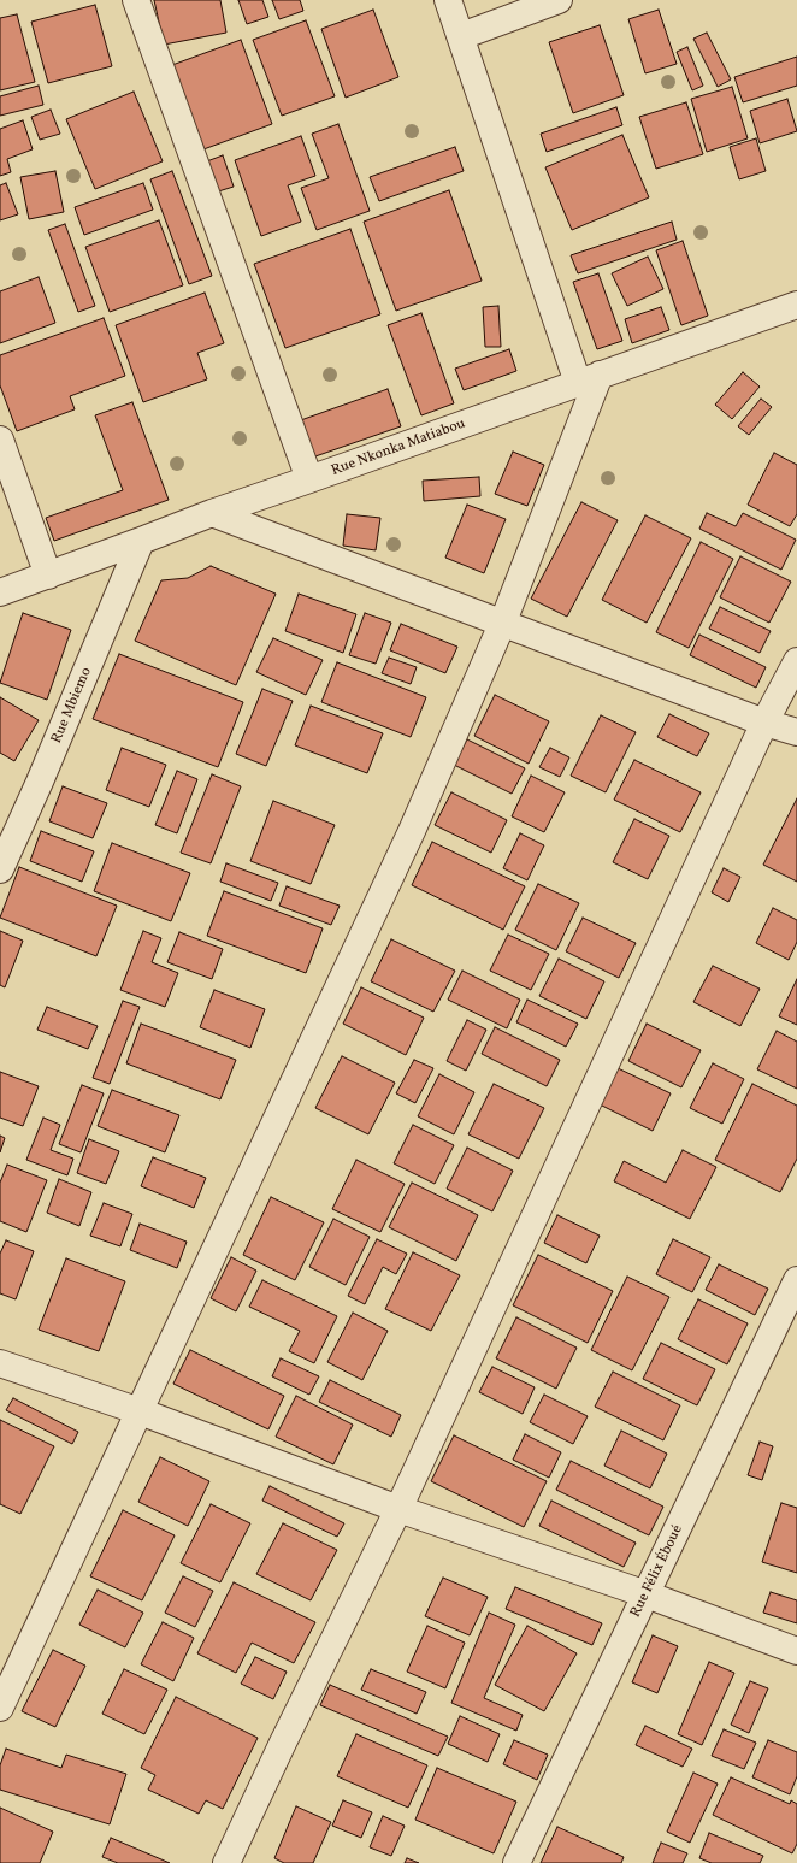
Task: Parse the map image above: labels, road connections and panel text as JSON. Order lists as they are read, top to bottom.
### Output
{
  "streets": {
    "street": ["Rue Nkonka Matiabou", "Rue Mbiemo", "Rue Félix Éboué"]
  },
  "crossings": [
    ["Rue Nkonka Matiabou", "Rue Mbiemo"]
  ]
}
